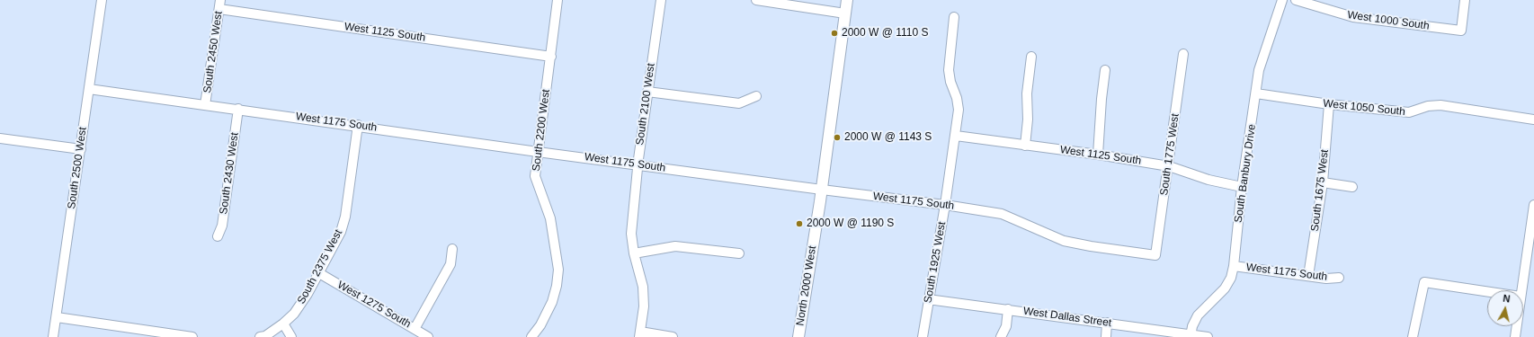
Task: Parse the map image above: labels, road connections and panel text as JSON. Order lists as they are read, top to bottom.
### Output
{
  "streets": {
    "main road": ["North 2000 West"],
    "street": [
      "West 1000 South",
      "West 1125 South",
      "South 2450 West",
      "South 2100 West",
      "West 1050 South",
      "West 1175 South",
      "South 2200 West",
      "South 1775 West",
      "South 2500 West",
      "South 2430 West",
      "South Banbury Drive",
      "South 1675 West",
      "South 1925 West",
      "South 2375 West",
      "West 1275 South",
      "West Dallas Street"
    ]
  },
  "crossings": [
    ["West 1125 South", "South 2450 West"],
    ["West 1125 South", "South 2200 West"],
    ["West 1125 South", "South 1775 West"],
    ["West 1125 South", "South Banbury Drive"],
    ["West 1125 South", "South 1925 West"],
    ["South 2450 West", "West 1175 South"],
    ["South 2100 West", "West 1175 South"],
    ["West 1050 South", "South Banbury Drive"],
    ["West 1050 South", "South 1675 West"],
    ["West 1175 South", "South 2200 West"],
    ["West 1175 South", "South 1775 West"],
    ["West 1175 South", "South 2500 West"],
    ["West 1175 South", "South 2430 West"],
    ["West 1175 South", "South Banbury Drive"],
    ["West 1175 South", "South 1675 West"],
    ["West 1175 South", "South 1925 West"],
    ["West 1175 South", "South 2375 West"],
    ["West 1175 South", "North 2000 West"],
    ["South Banbury Drive", "West Dallas Street"],
    ["South 1925 West", "West Dallas Street"],
    ["South 2375 West", "West 1275 South"]
  ],
  "places": ["2000 W @ 1110 S", "2000 W @ 1143 S", "2000 W @ 1190 S"],
  "north": "top"
}
